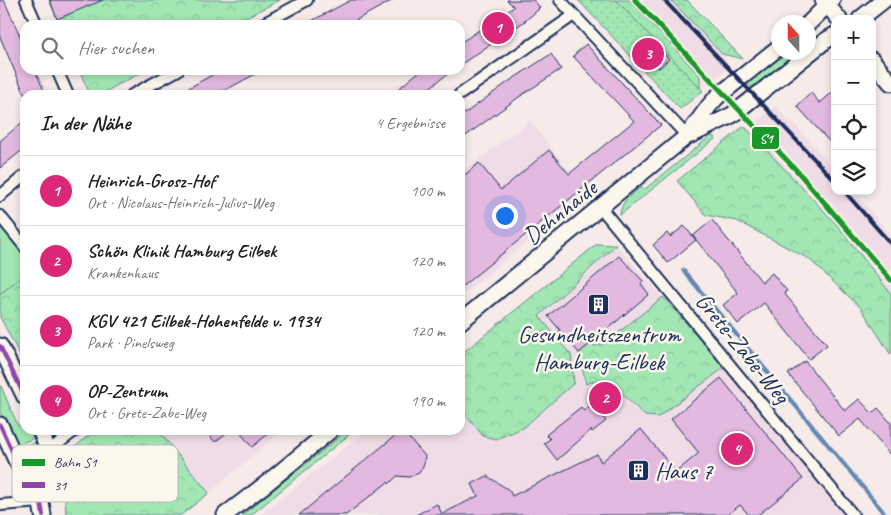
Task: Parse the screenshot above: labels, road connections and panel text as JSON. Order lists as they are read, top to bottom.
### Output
{
  "streets": {
    "main road": ["Dehnhaide"],
    "street": ["Grete-Zabe-Weg"]
  },
  "crossings": [
    ["Dehnhaide", "Grete-Zabe-Weg"]
  ],
  "places": {
    "building": ["Gesundheitszentrum Hamburg-Eilbek", "Haus 7"]
  },
  "lines": ["rail line S1", "transit line 31"],
  "legend": ["Bahn S1", "31"],
  "north": "top",
  "page": {
    "pins": [
      "1",
      "3",
      "2",
      "4"
    ],
    "map_buttons": ["+", "−"],
    "search": "Hier suchen",
    "heading": ["In der Nähe", "4 Ergebnisse"],
    "list": [
      {
        "mark": "1",
        "name": "Heinrich-Grosz-Hof",
        "note": "Ort · Nicolaus-Heinrich-Julius-Weg",
        "value": "100 m"
      },
      {
        "mark": "2",
        "name": "Schön Klinik Hamburg Eilbek",
        "note": "Krankenhaus",
        "value": "120 m"
      },
      {
        "mark": "3",
        "name": "KGV 421 Eilbek-Hohenfelde v. 1934",
        "note": "Park · Pinelsweg",
        "value": "120 m"
      },
      {
        "mark": "4",
        "name": "OP-Zentrum",
        "note": "Ort · Grete-Zabe-Weg",
        "value": "190 m"
      }
    ]
  }
}
